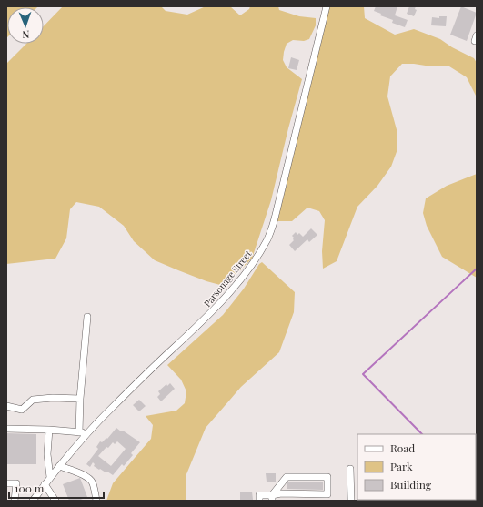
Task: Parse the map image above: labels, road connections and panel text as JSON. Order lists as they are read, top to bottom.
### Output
{
  "streets": {
    "street": ["Parsonage Street"]
  },
  "legend": ["Road", "Park", "Building"],
  "scale_bar": "100 m",
  "north": "bottom"
}
